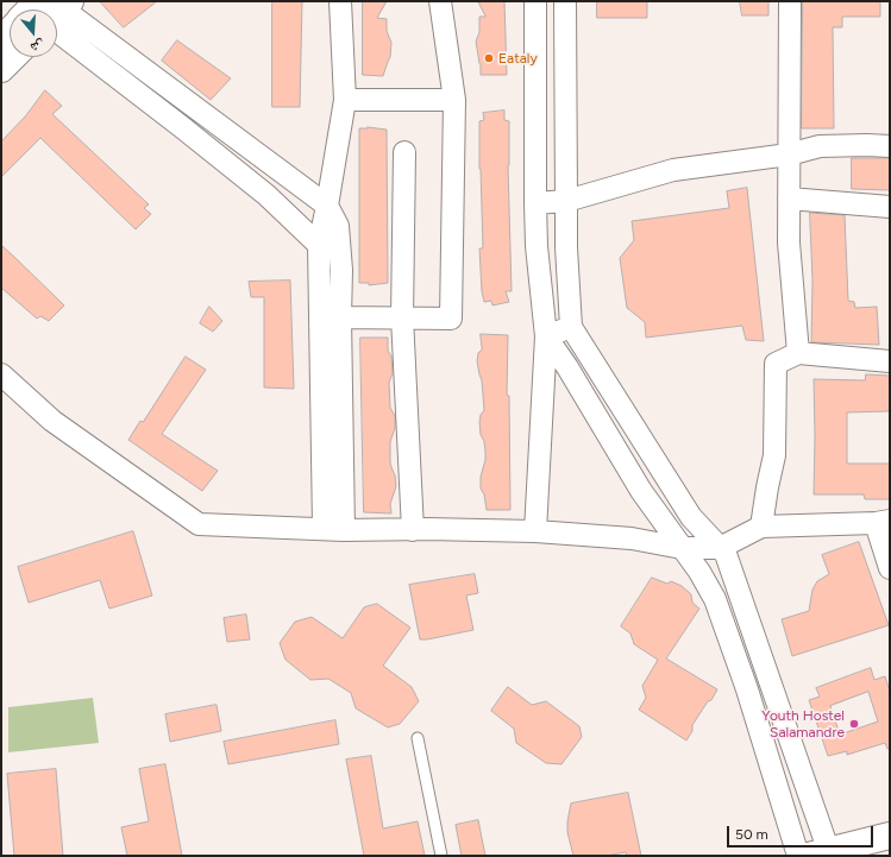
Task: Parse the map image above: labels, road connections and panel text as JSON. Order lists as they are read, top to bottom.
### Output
{
  "places": ["Eataly", "Youth Hostel Salamandre"],
  "scale_bar": "50 m",
  "north": "bottom"
}
